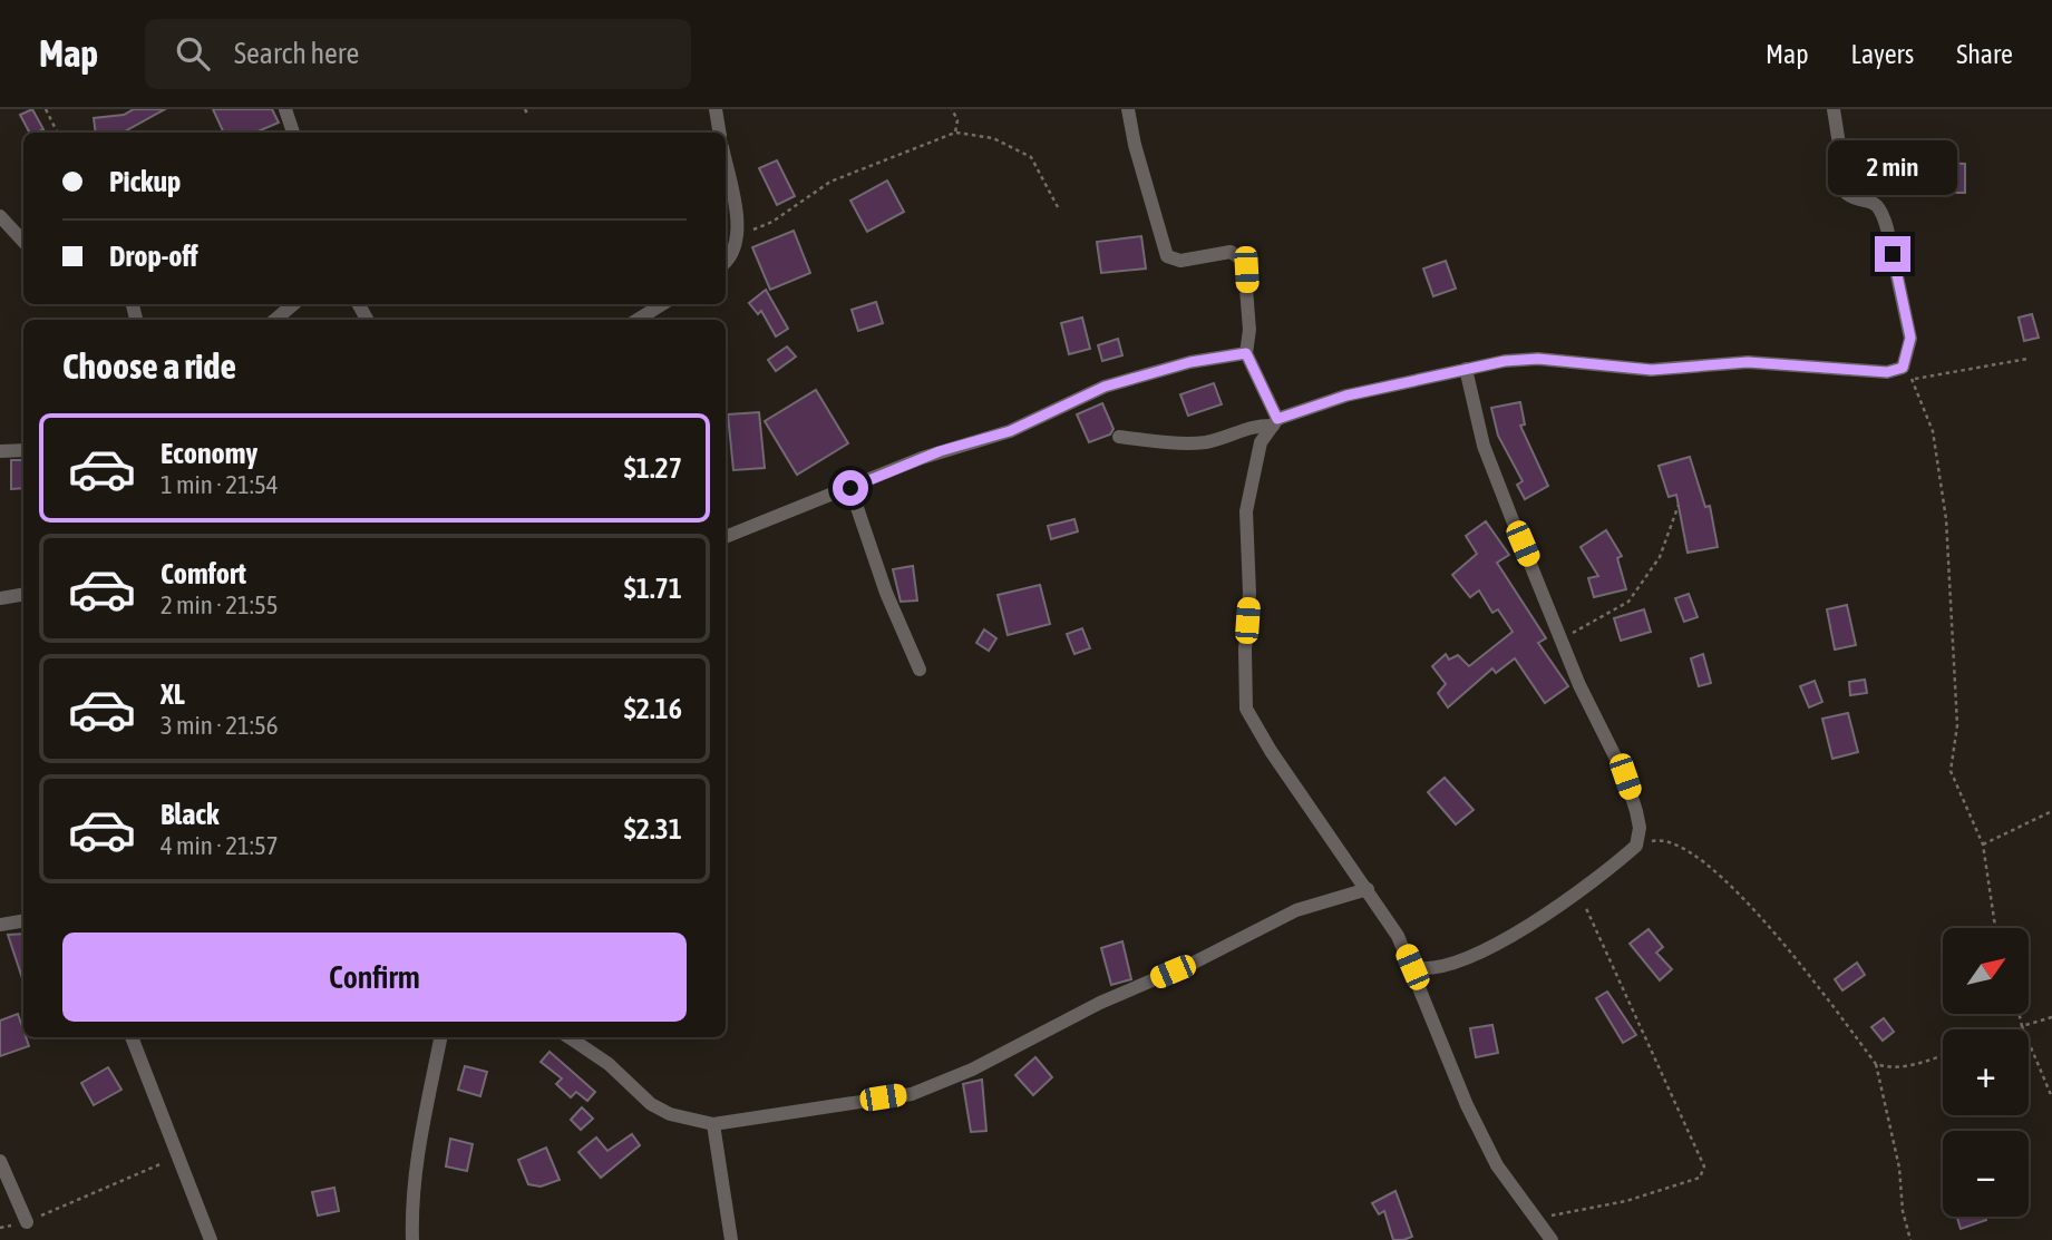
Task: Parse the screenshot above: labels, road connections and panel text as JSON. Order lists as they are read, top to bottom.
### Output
{
  "north": "top right",
  "page": {
    "header": "Map",
    "search": "Search here",
    "nav": ["Map", "Layers", "Share"],
    "banner": ["Pickup", "Drop-off"],
    "bubble": "2 min",
    "heading": "Choose a ride",
    "list": [
      {
        "name": "Economy",
        "note": "1 min · 21:54",
        "value": "$1.27"
      },
      {
        "name": "Comfort",
        "note": "2 min · 21:55",
        "value": "$1.71"
      },
      {
        "name": "XL",
        "note": "3 min · 21:56",
        "value": "$2.16"
      },
      {
        "name": "Black",
        "note": "4 min · 21:57",
        "value": "$2.31"
      }
    ],
    "buttons": "Confirm",
    "map_buttons": ["+", "−"]
  }
}
